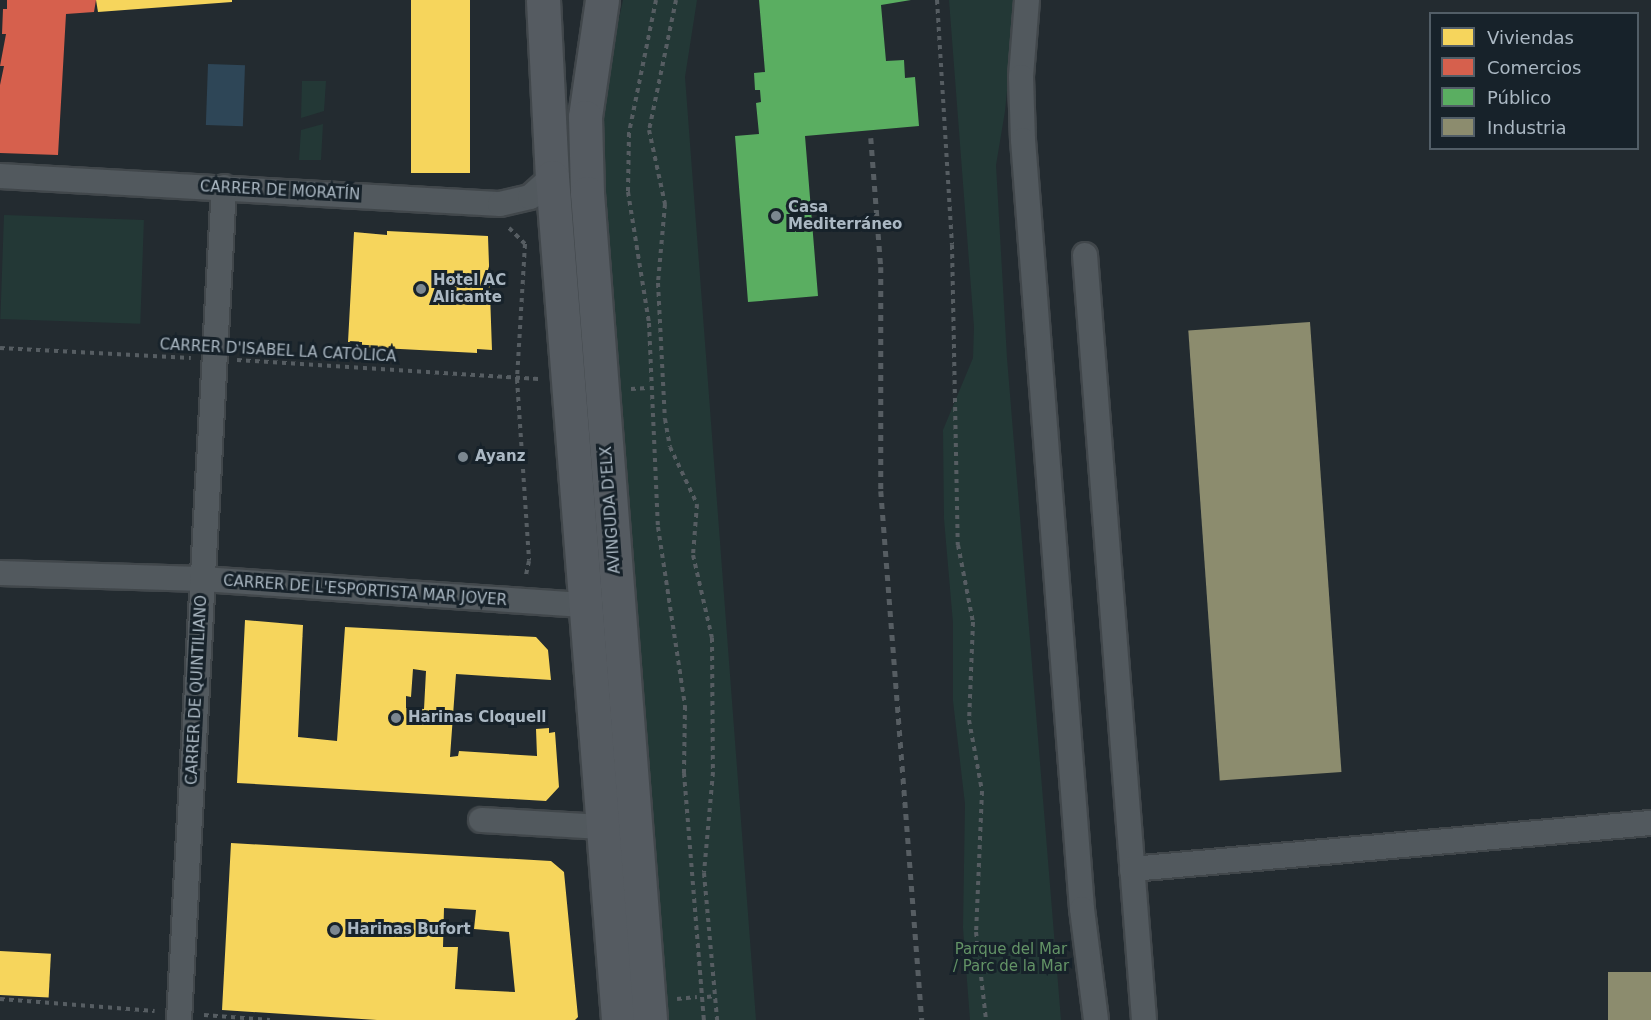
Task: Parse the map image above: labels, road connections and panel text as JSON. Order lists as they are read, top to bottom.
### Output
{
  "streets": {
    "main road": ["AVINGUDA D'ELX"],
    "street": ["CARRER DE MORATÍN", "CARRER DE L'ESPORTISTA MAR JOVER", "CARRER DE QUINTILIANO"],
    "path": ["CARRER D'ISABEL LA CATÒLICA"]
  },
  "crossings": [
    ["CARRER DE MORATÍN", "AVINGUDA D'ELX"],
    ["CARRER DE MORATÍN", "CARRER DE QUINTILIANO"],
    ["CARRER D'ISABEL LA CATÒLICA", "CARRER DE QUINTILIANO"],
    ["AVINGUDA D'ELX", "CARRER DE L'ESPORTISTA MAR JOVER"],
    ["CARRER DE L'ESPORTISTA MAR JOVER", "CARRER DE QUINTILIANO"]
  ],
  "parks": ["Parque del Mar / Parc de la Mar"],
  "places": [
    "Casa Mediterráneo",
    "Hotel AC Alicante",
    "Ayanz",
    "Harinas Cloquell",
    "Harinas Bufort"
  ],
  "legend": [
    "Viviendas",
    "Comercios",
    "Público",
    "Industria"
  ]
}
